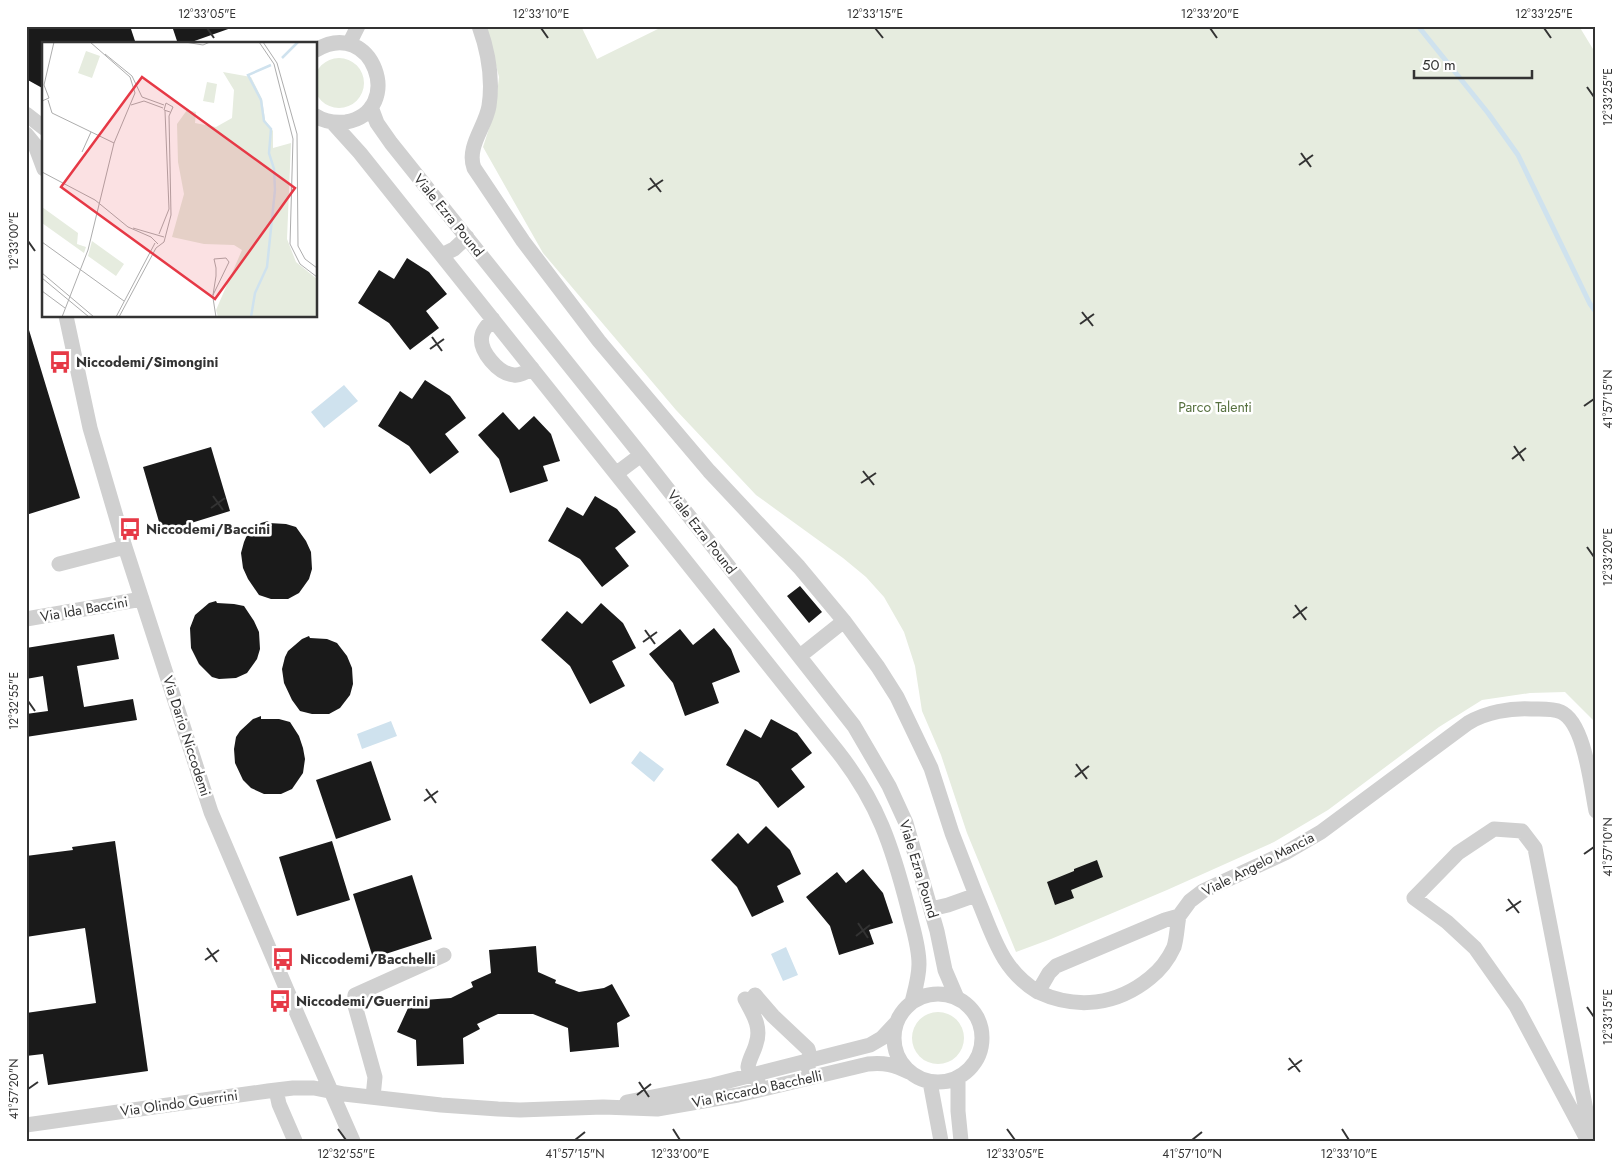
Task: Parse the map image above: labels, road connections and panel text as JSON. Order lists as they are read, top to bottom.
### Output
{
  "streets": {
    "street": [
      "Viale Ezra Pound",
      "Via Ida Baccini",
      "Via Dario Niccodemi",
      "Viale Angelo Mancia",
      "Via Riccardo Bacchelli",
      "Via Olindo Guerrini"
    ]
  },
  "crossings": [
    ["Viale Ezra Pound", "Via Riccardo Bacchelli"],
    ["Via Ida Baccini", "Via Dario Niccodemi"],
    ["Via Dario Niccodemi", "Via Riccardo Bacchelli"],
    ["Via Dario Niccodemi", "Via Olindo Guerrini"],
    ["Via Riccardo Bacchelli", "Via Olindo Guerrini"]
  ],
  "parks": ["Parco Talenti"],
  "places": {
    "bus stop": [
      "Niccodemi/Simongini",
      "Niccodemi/Baccini",
      "Niccodemi/Bacchelli",
      "Niccodemi/Guerrini"
    ]
  },
  "scale_bar": "50 m",
  "coordinates": [
    "12°33'05\"E",
    "12°33'10\"E",
    "12°33'15\"E",
    "12°33'20\"E",
    "12°33'25\"E",
    "12°33'00\"E",
    "41°57'15\"N",
    "12°32'55\"E",
    "41°57'10\"N",
    "41°57'20\"N"
  ]
}
